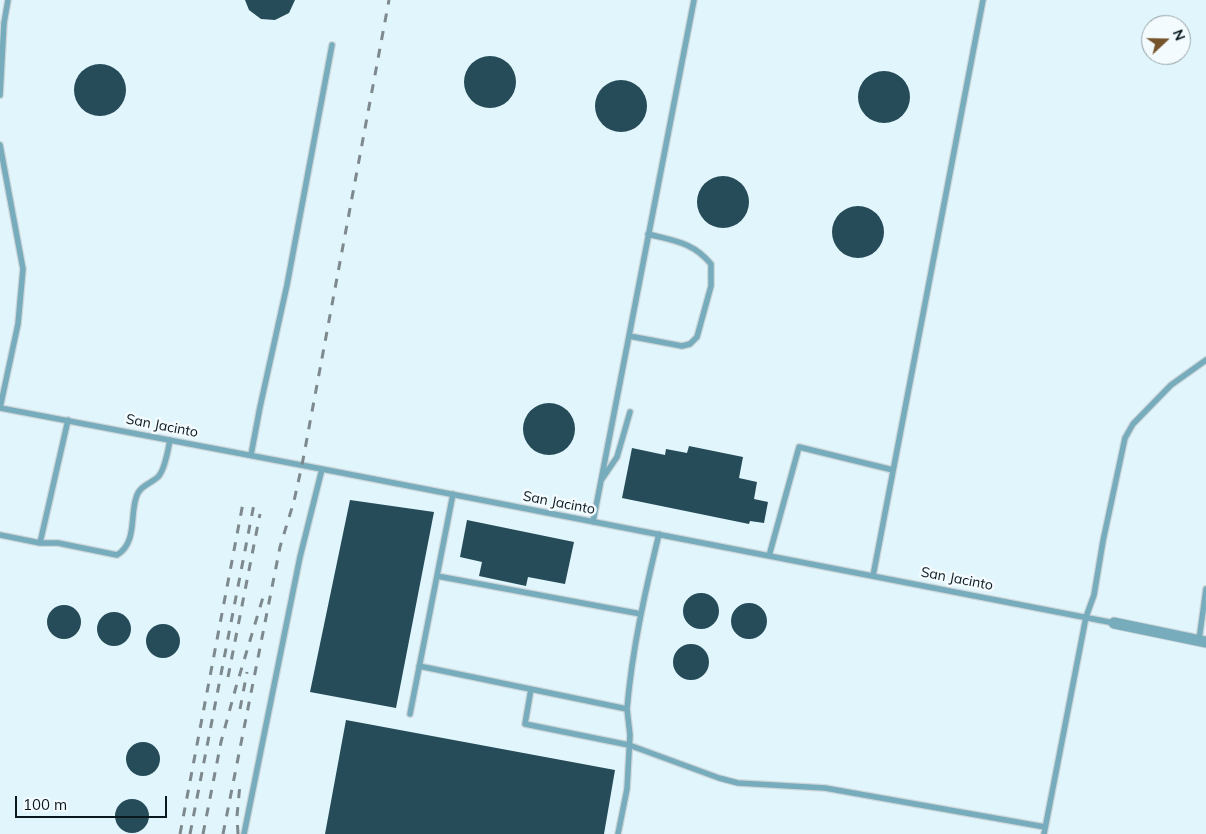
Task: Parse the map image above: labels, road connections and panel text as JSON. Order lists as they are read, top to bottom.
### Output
{
  "streets": {
    "lane": ["San Jacinto"]
  },
  "scale_bar": "100 m",
  "north": "right"
}
